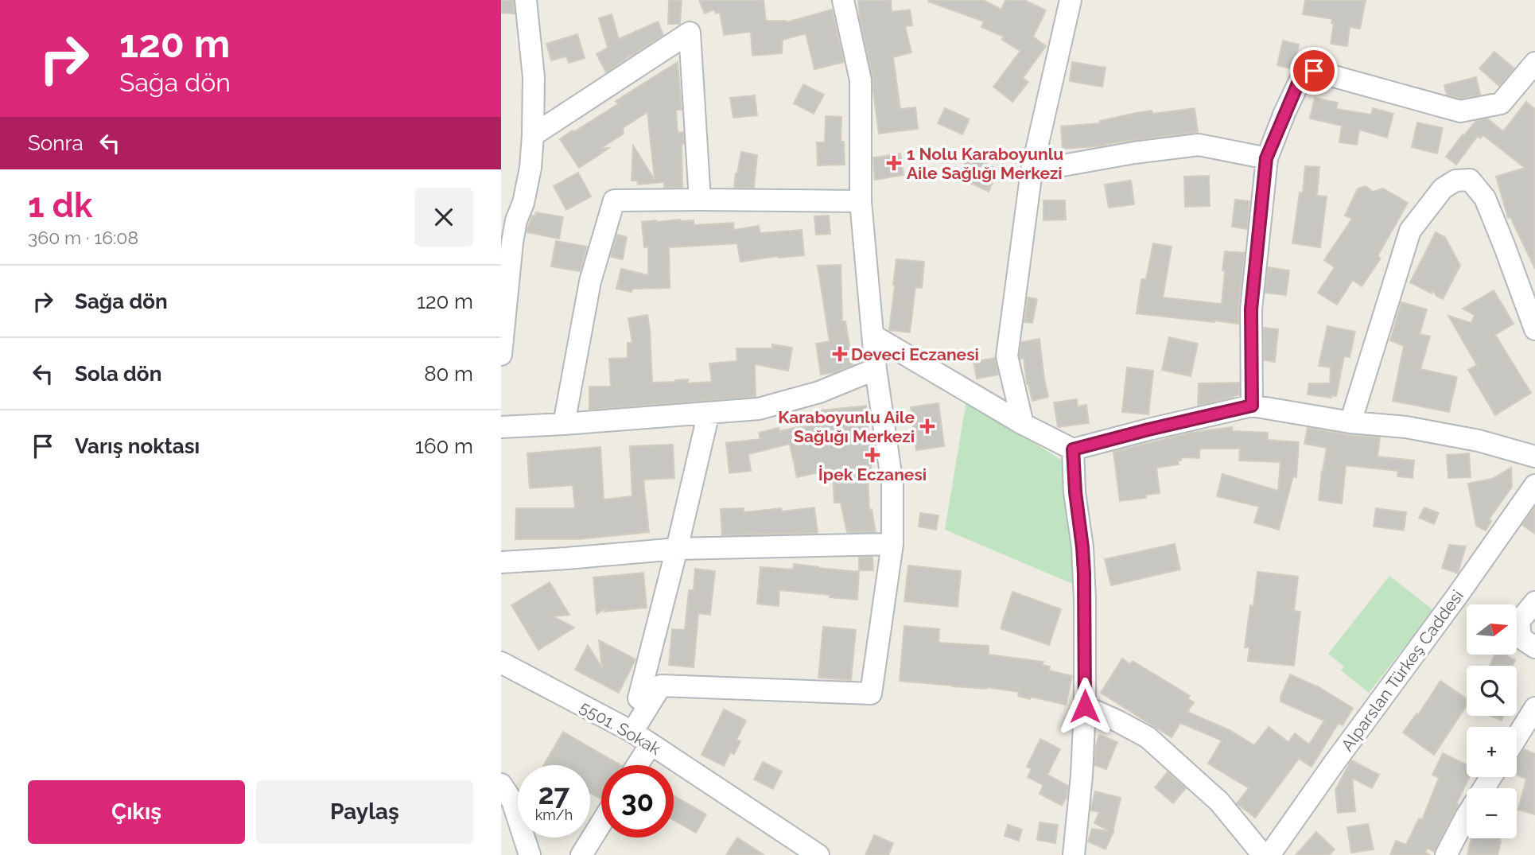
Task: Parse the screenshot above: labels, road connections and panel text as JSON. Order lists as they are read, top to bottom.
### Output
{
  "streets": {
    "street": ["Alparslan Türkeş Caddesi", "5501. Sokak"]
  },
  "places": {
    "health": [
      "1 Nolu Karaboyunlu Aile Sağlığı Merkezi",
      "Deveci Eczanesi",
      "Karaboyunlu Aile Sağlığı Merkezi",
      "İpek Eczanesi"
    ]
  },
  "north": "right",
  "page": {
    "turn": ["120 m", "Sağa dön"],
    "then": "Sonra",
    "heading": ["1 dk", "360 m · 16:08"],
    "list": [
      {
        "name": "Sağa dön",
        "value": "120 m"
      },
      {
        "name": "Sola dön",
        "value": "80 m"
      },
      {
        "name": "Varış noktası",
        "value": "160 m"
      }
    ],
    "map_buttons": ["+", "−"],
    "speed": "27 km/h",
    "limit": "30",
    "buttons": ["Çıkış", "Paylaş"]
  }
}
